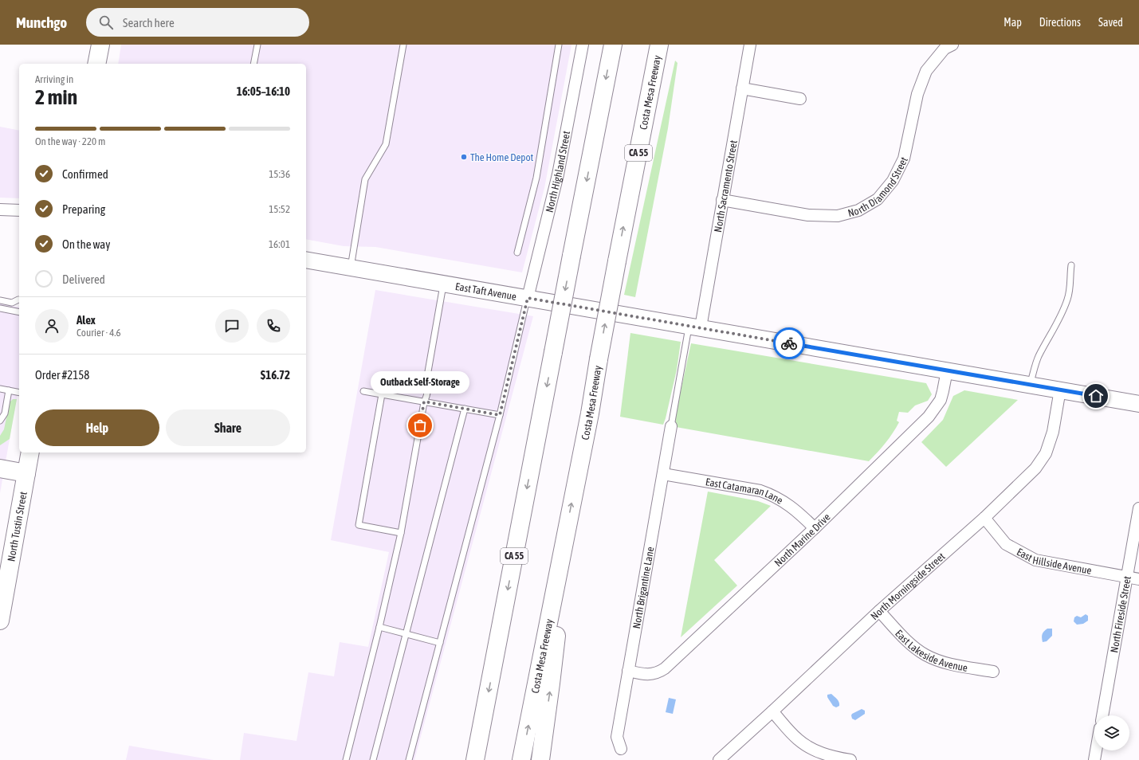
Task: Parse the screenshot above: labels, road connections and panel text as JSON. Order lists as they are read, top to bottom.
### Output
{
  "streets": {
    "main road": [
      "Costa Mesa Freeway",
      "CA 55",
      "East Taft Avenue",
      "North Tustin Street"
    ],
    "street": [
      "North Highland Street",
      "North Diamond Street",
      "North Sacramento Street",
      "East Catamaran Lane",
      "North Marine Drive",
      "East Hillside Avenue",
      "North Morningside Street",
      "North Brigantine Lane",
      "North Fireside Street",
      "East Lakeside Avenue"
    ]
  },
  "crossings": [
    ["North Highland Street", "East Taft Avenue"],
    ["North Diamond Street", "North Sacramento Street"],
    ["North Sacramento Street", "East Taft Avenue"],
    ["East Taft Avenue", "North Marine Drive"],
    ["East Taft Avenue", "North Morningside Street"],
    ["East Catamaran Lane", "North Marine Drive"],
    ["East Catamaran Lane", "North Brigantine Lane"],
    ["North Marine Drive", "North Brigantine Lane"],
    ["East Hillside Avenue", "North Morningside Street"],
    ["East Hillside Avenue", "North Fireside Street"],
    ["North Morningside Street", "East Lakeside Avenue"]
  ],
  "places": ["The Home Depot", "Outback Self-Storage"],
  "page": {
    "header": "Munchgo",
    "search": "Search here",
    "nav": ["Map", "Directions", "Saved"],
    "heading": ["2 min", "Arriving in", "16:05–16:10"],
    "panel": [
      "Alex",
      "Courier · 4.6",
      "Order #2158",
      "$16.72"
    ],
    "bar": "On the way · 220 m",
    "list": [
      ["Confirmed", "15:36"],
      ["Preparing", "15:52"],
      ["On the way", "16:01"],
      "Delivered"
    ],
    "bubble": "Outback Self-Storage",
    "buttons": ["Help", "Share"]
  }
}
